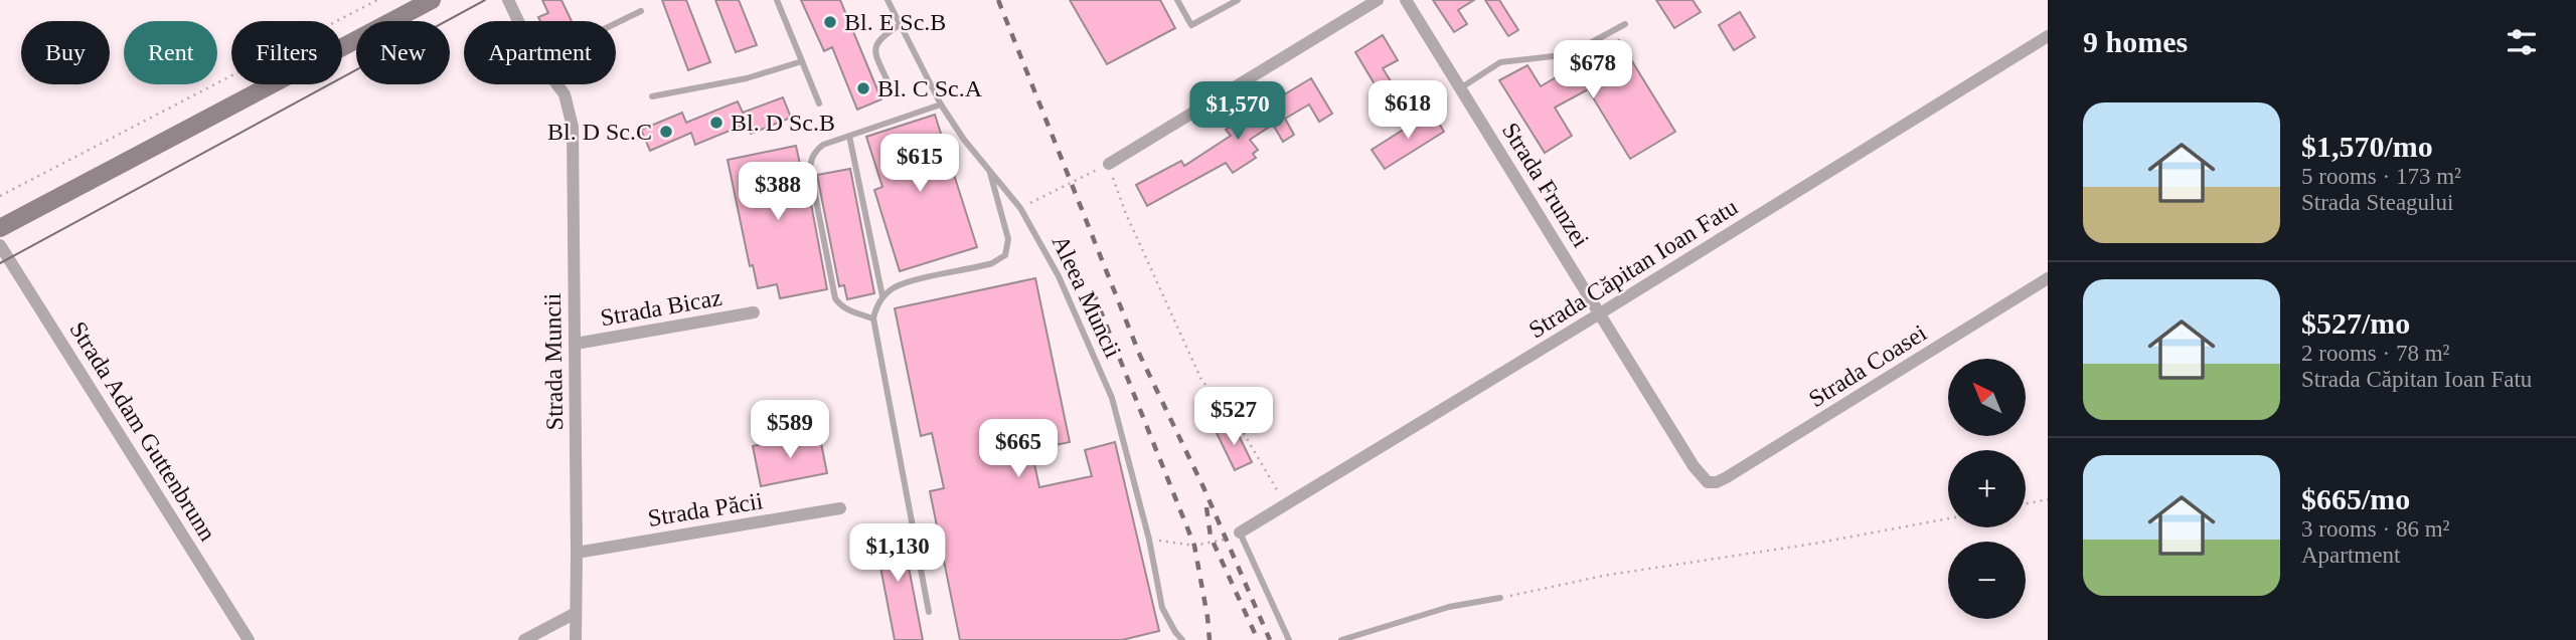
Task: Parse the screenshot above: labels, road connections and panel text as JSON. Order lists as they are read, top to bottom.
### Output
{
  "streets": {
    "street": [
      "Strada Frunzei",
      "Strada Căpitan Ioan Fatu",
      "Strada Bicaz",
      "Strada Muncii",
      "Strada Coasei",
      "Strada Adam Guttenbrunn",
      "Strada Păcii"
    ],
    "lane": ["Aleea Muncii"]
  },
  "crossings": [
    ["Strada Frunzei", "Strada Căpitan Ioan Fatu"],
    ["Strada Frunzei", "Strada Coasei"],
    ["Strada Bicaz", "Strada Muncii"],
    ["Strada Muncii", "Strada Păcii"]
  ],
  "places": [
    "Bl. E Sc.B",
    "Bl. C Sc.A",
    "Bl. D Sc.B",
    "Bl. D Sc.C"
  ],
  "north": "top left",
  "page": {
    "heading": "9 homes",
    "chip": [
      "Buy",
      "Rent",
      "Filters",
      "New",
      "Apartment"
    ],
    "price": [
      "$678",
      "$618",
      "$1,570",
      "$615",
      "$388",
      "$527",
      "$589",
      "$665",
      "$1,130"
    ],
    "list": [
      {
        "name": "$1,570/mo",
        "note": "5 rooms · 173 m² · Strada Steagului"
      },
      {
        "name": "$527/mo",
        "note": "2 rooms · 78 m² · Strada Căpitan Ioan Fatu"
      },
      {
        "name": "$665/mo",
        "note": "3 rooms · 86 m² · Apartment"
      }
    ],
    "map_buttons": ["+", "−"]
  }
}
